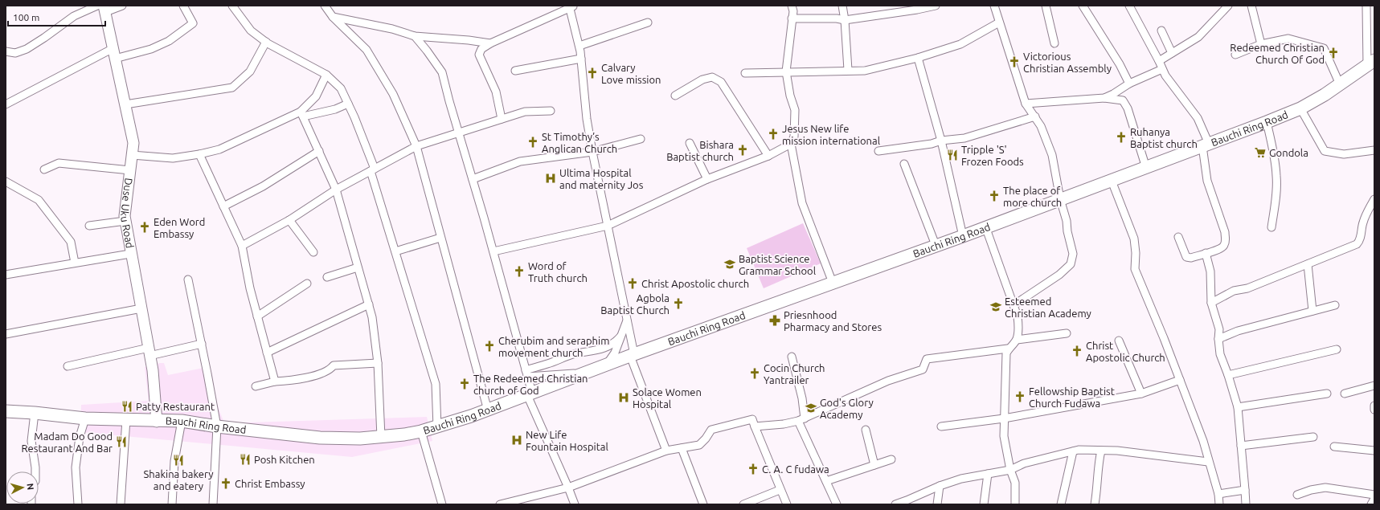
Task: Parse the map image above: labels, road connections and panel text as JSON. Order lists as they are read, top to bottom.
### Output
{
  "streets": {
    "main road": ["Bauchi Ring Road"],
    "street": ["Duse Uku Road"]
  },
  "crossings": [
    ["Bauchi Ring Road", "Duse Uku Road"]
  ],
  "places": {
    "church": [
      "Redeemed Christian Church Of God",
      "Victorious Christian Assembly",
      "Calvary Love mission",
      "Jesus New life mission international",
      "Ruhanya Baptist church",
      "St Timothy’s Anglican Church",
      "Bishara Baptist church",
      "The place of more church",
      "Eden Word Embassy",
      "Word of Truth church",
      "Christ Apostolic church",
      "Agbola Baptist Church",
      "Cherubim and seraphim movement church",
      "Christ Apostolic Church",
      "Cocin Church Yantrailer",
      "The Redeemed Christian church of God",
      "Fellowship Baptist Church Fudawa",
      "C. A. C fudawa",
      "Christ Embassy"
    ],
    "supermarket": ["Gondola"],
    "restaurant": [
      "Tripple 'S' Frozen Foods",
      "Patty Restaurant",
      "Madam Do Good Restaurant And Bar",
      "Posh Kitchen",
      "Shakina bakery and eatery"
    ],
    "hospital": ["Ultima Hospital and maternity Jos", "Solace Women Hospital", "New Life Fountain Hospital"],
    "school or university": ["Baptist Science Grammar School", "Esteemed Christian Academy", "God's Glory Academy"],
    "pharmacy": ["Priesnhood Pharmacy and Stores"]
  },
  "scale_bar": "100 m",
  "north": "right"
}
